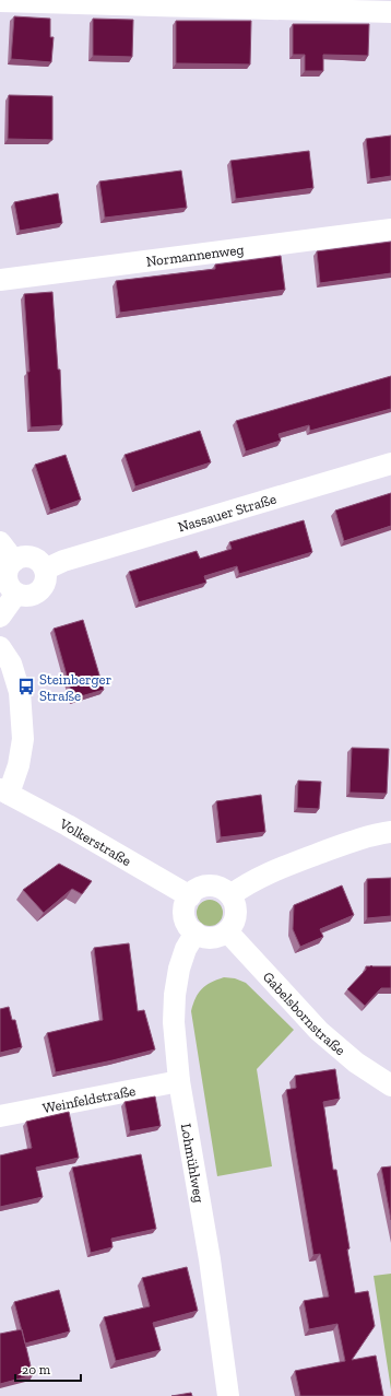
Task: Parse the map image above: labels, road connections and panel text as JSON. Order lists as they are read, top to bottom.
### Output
{
  "streets": {
    "street": [
      "Normannenweg",
      "Nassauer Straße",
      "Volkerstraße",
      "Gabelsbornstraße",
      "Weinfeldstraße",
      "Lohmühlweg"
    ]
  },
  "crossings": [
    ["Volkerstraße", "Gabelsbornstraße"],
    ["Volkerstraße", "Lohmühlweg"],
    ["Gabelsbornstraße", "Lohmühlweg"],
    ["Weinfeldstraße", "Lohmühlweg"]
  ],
  "places": {
    "bus stop": ["Steinberger Straße"]
  },
  "scale_bar": "20 m"
}
